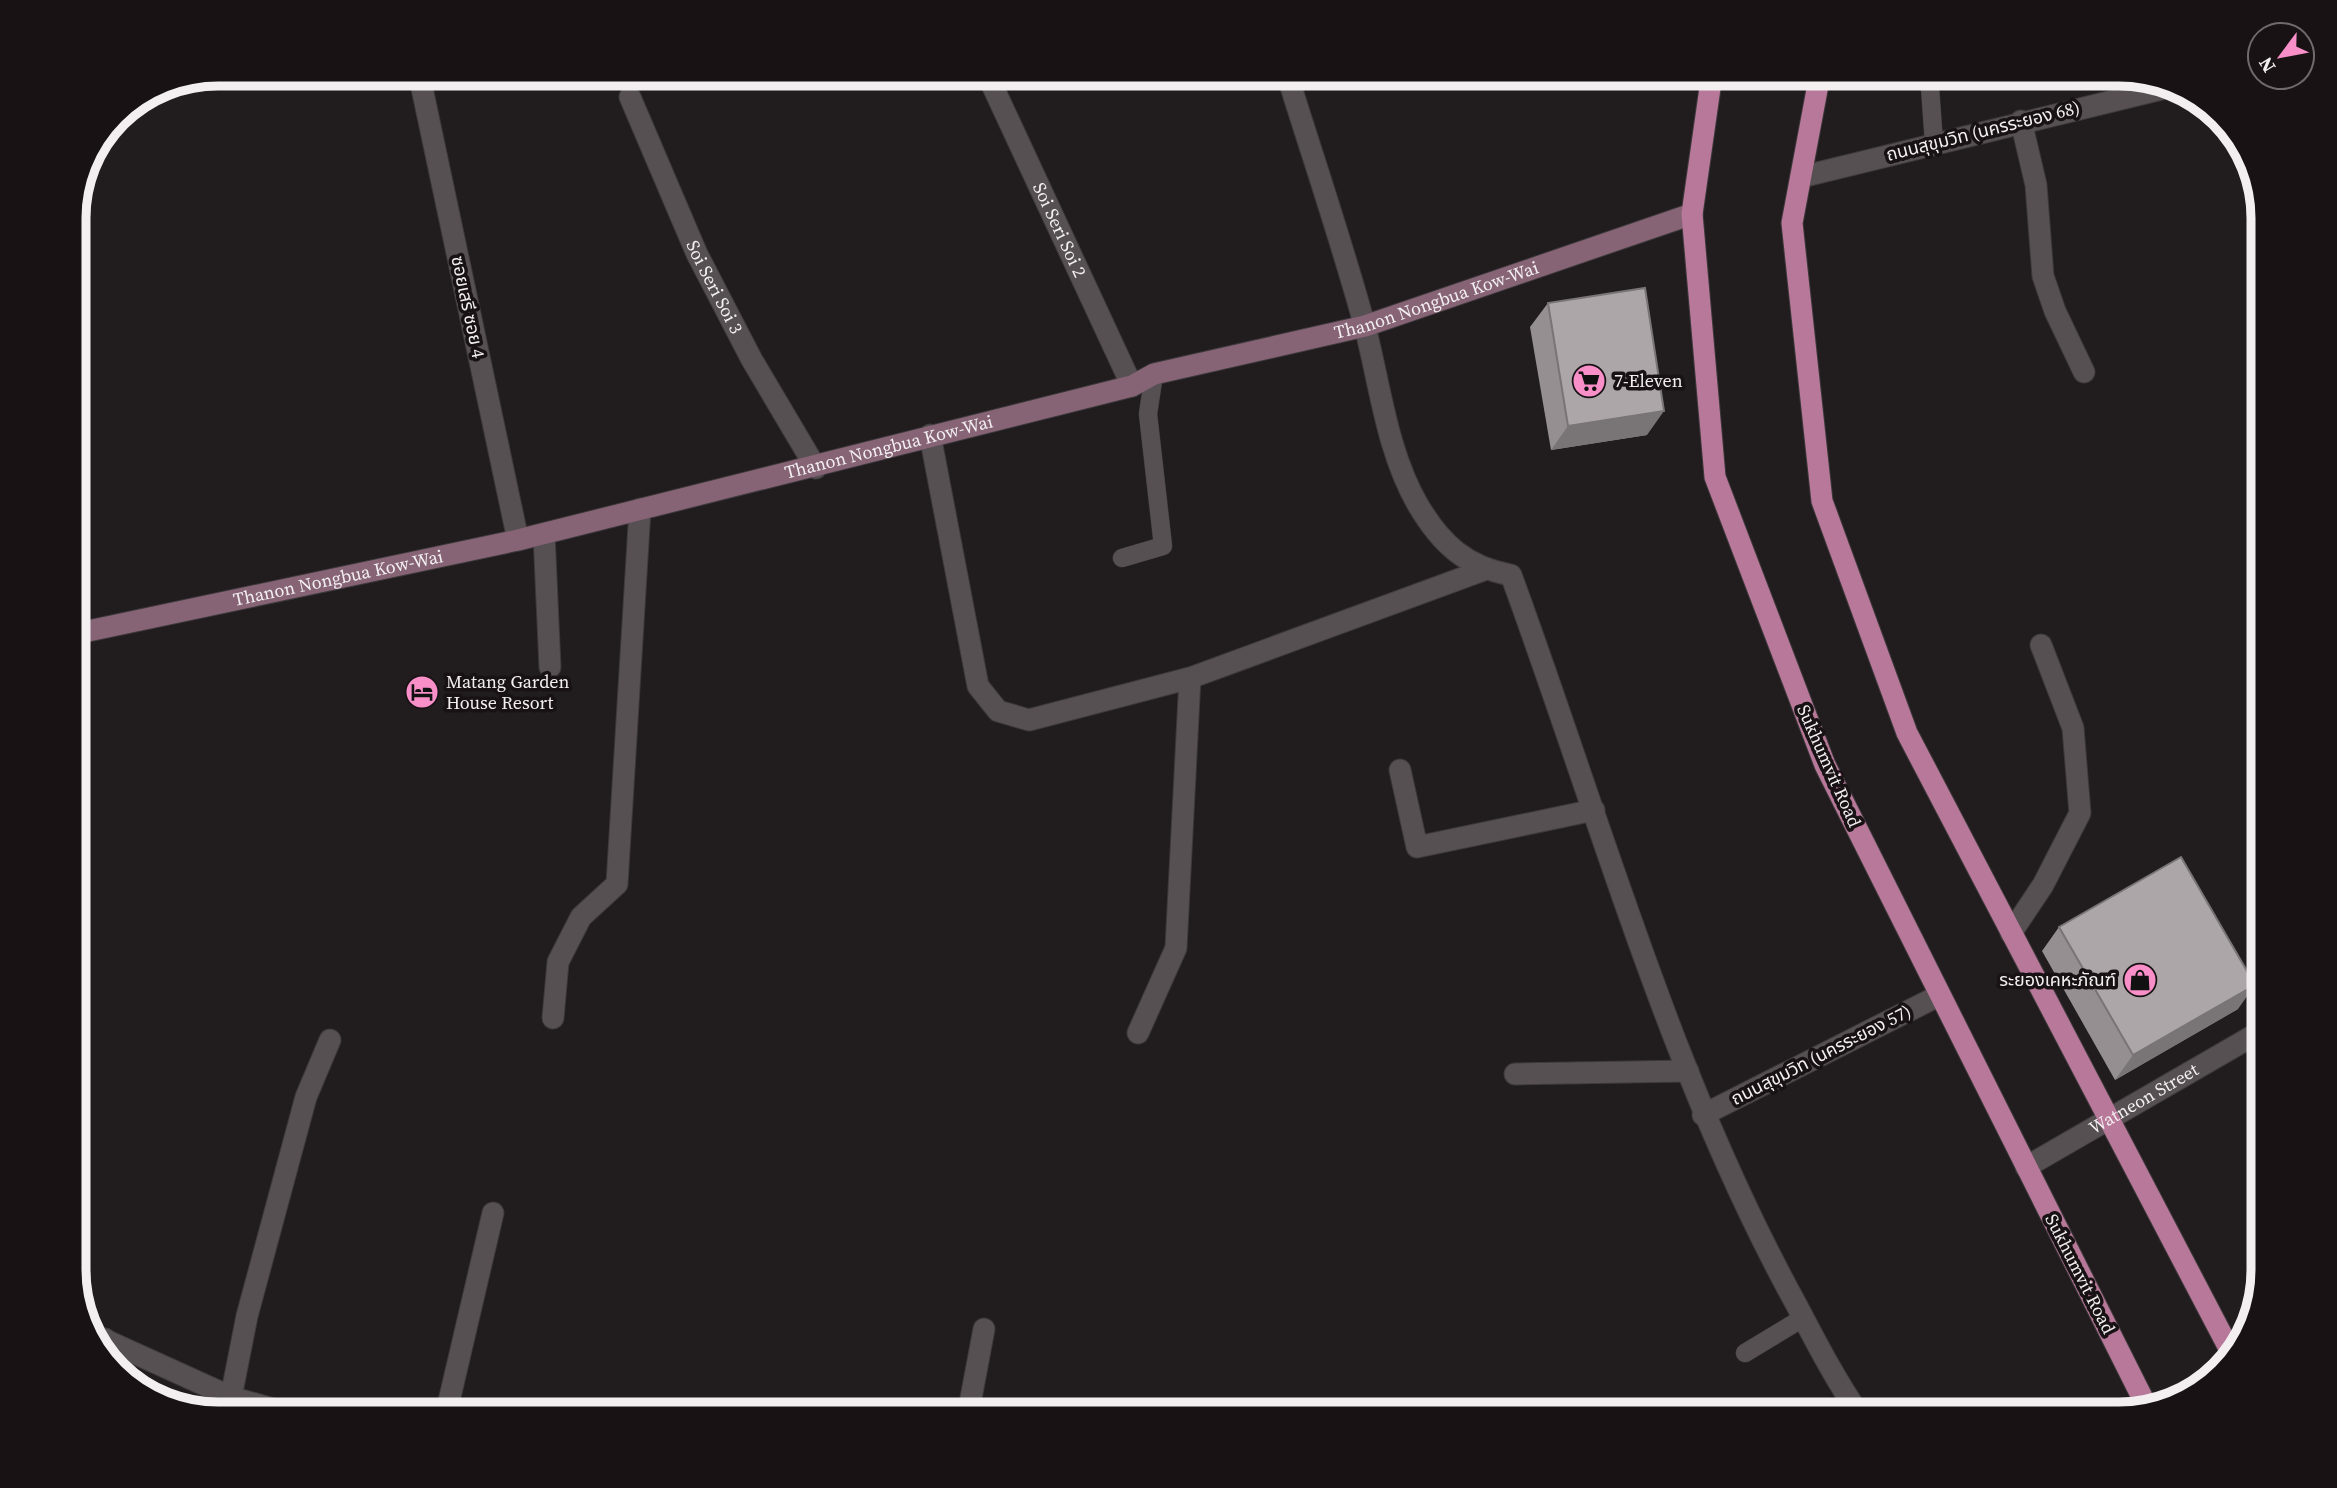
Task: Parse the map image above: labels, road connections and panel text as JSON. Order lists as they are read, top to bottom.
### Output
{
  "streets": {
    "main road": ["Sukhumvit Road"],
    "street": [
      "ถนนสุขุมวิท (นครระยอง 68)",
      "Soi Seri Soi 2",
      "Soi Seri Soi 3",
      "Thanon Nongbua Kow-Wai",
      "ซอยเสรี ซอย 4",
      "ถนนสุขุมวิท (นครระยอง 57)",
      "Watneon Street"
    ]
  },
  "crossings": [
    ["Soi Seri Soi 2", "Thanon Nongbua Kow-Wai"],
    ["Soi Seri Soi 3", "Thanon Nongbua Kow-Wai"],
    ["Thanon Nongbua Kow-Wai", "ซอยเสรี ซอย 4"],
    ["Thanon Nongbua Kow-Wai", "Sukhumvit Road"],
    ["Sukhumvit Road", "ถนนสุขุมวิท (นครระยอง 57)"],
    ["Sukhumvit Road", "Watneon Street"]
  ],
  "places": {
    "supermarket": ["7-Eleven"],
    "hotel": ["Matang Garden House Resort"],
    "shop": ["ระยองเคหะภัณฑ์"]
  },
  "north": "bottom left"
}
